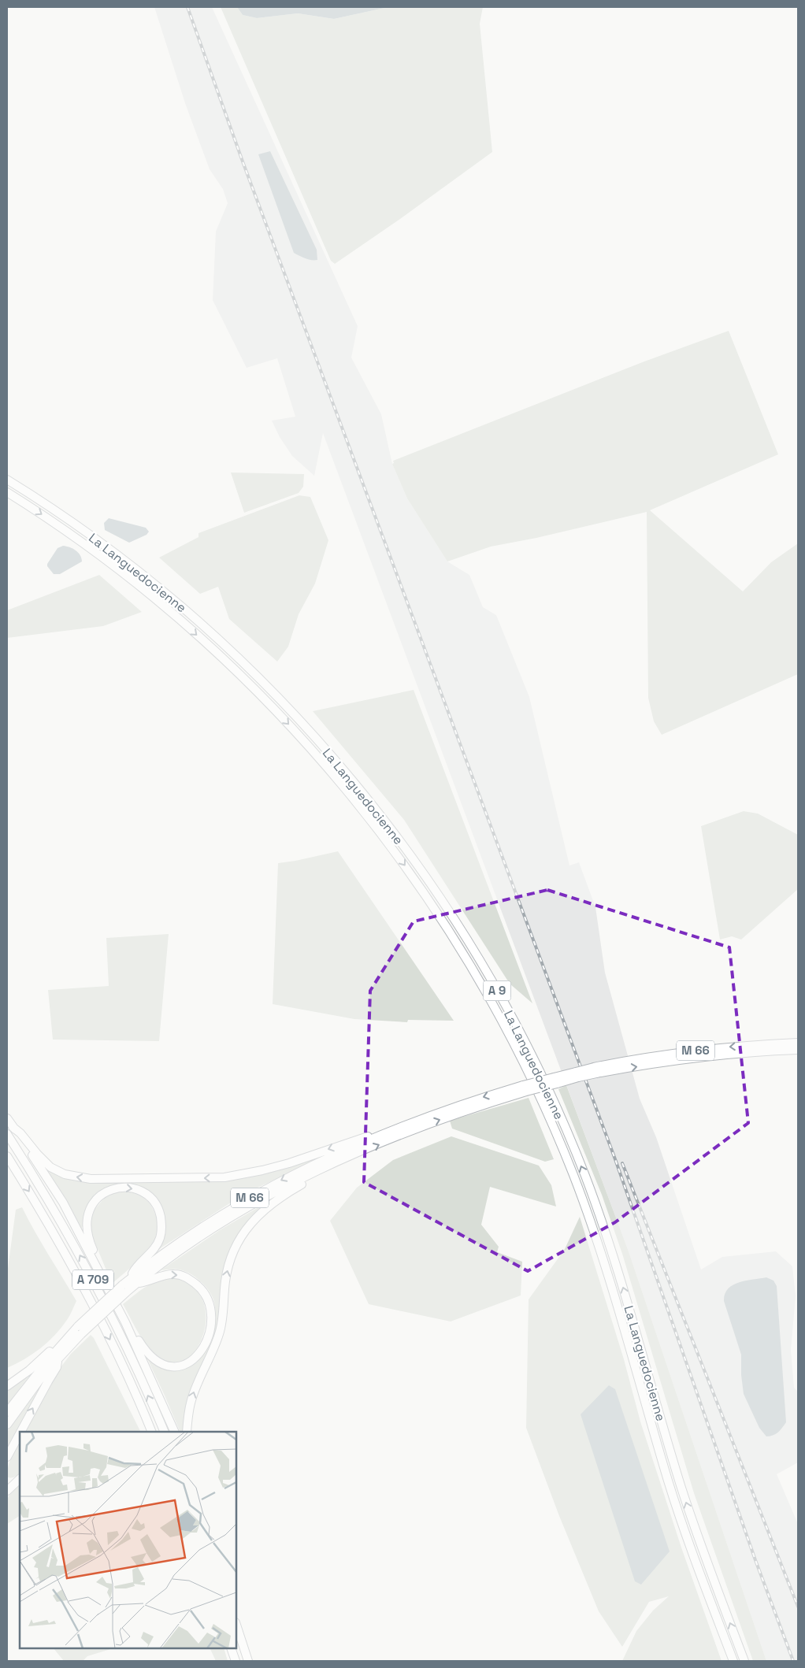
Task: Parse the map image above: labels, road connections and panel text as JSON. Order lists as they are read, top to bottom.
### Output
{
  "streets": {
    "highway": [
      "La Languedocienne",
      "A 9",
      "M 66",
      "A 709"
    ]
  }
}
